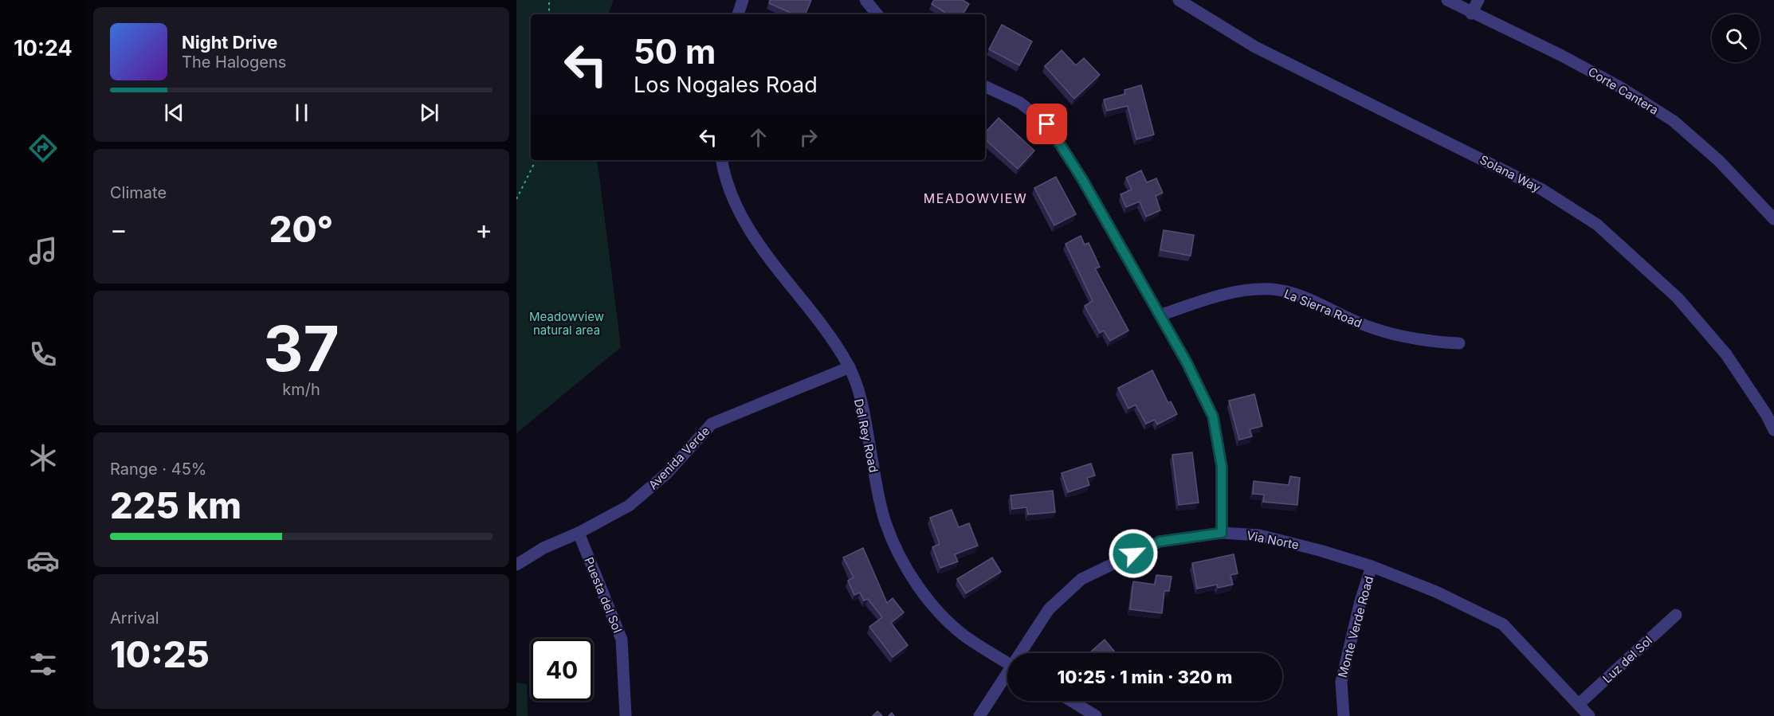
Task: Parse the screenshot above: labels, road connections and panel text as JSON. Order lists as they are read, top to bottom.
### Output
{
  "streets": {
    "street": [
      "Corte Cantera",
      "Solana Way",
      "La Sierra Road",
      "Del Rey Road",
      "Avenida Verde",
      "Via Norte",
      "Puesta del Sol",
      "Monte Verde Road",
      "Luz del Sol"
    ]
  },
  "crossings": [
    ["Del Rey Road", "Avenida Verde"],
    ["Avenida Verde", "Puesta del Sol"],
    ["Via Norte", "Monte Verde Road"],
    ["Via Norte", "Luz del Sol"]
  ],
  "districts": ["MEADOWVIEW"],
  "parks": ["Meadowview natural area"],
  "page": {
    "tabs": "10:24",
    "turn": ["50 m", "Los Nogales Road"],
    "song": ["Night Drive", "The Halogens"],
    "tile": [
      "Climate",
      ["37", "km/h"],
      ["Range · 45%", "225 km"],
      ["Arrival", "10:25"]
    ],
    "heat": ["−", "20°", "+"],
    "limit": "40",
    "trip": "10:25 · 1 min · 320 m"
  }
}
